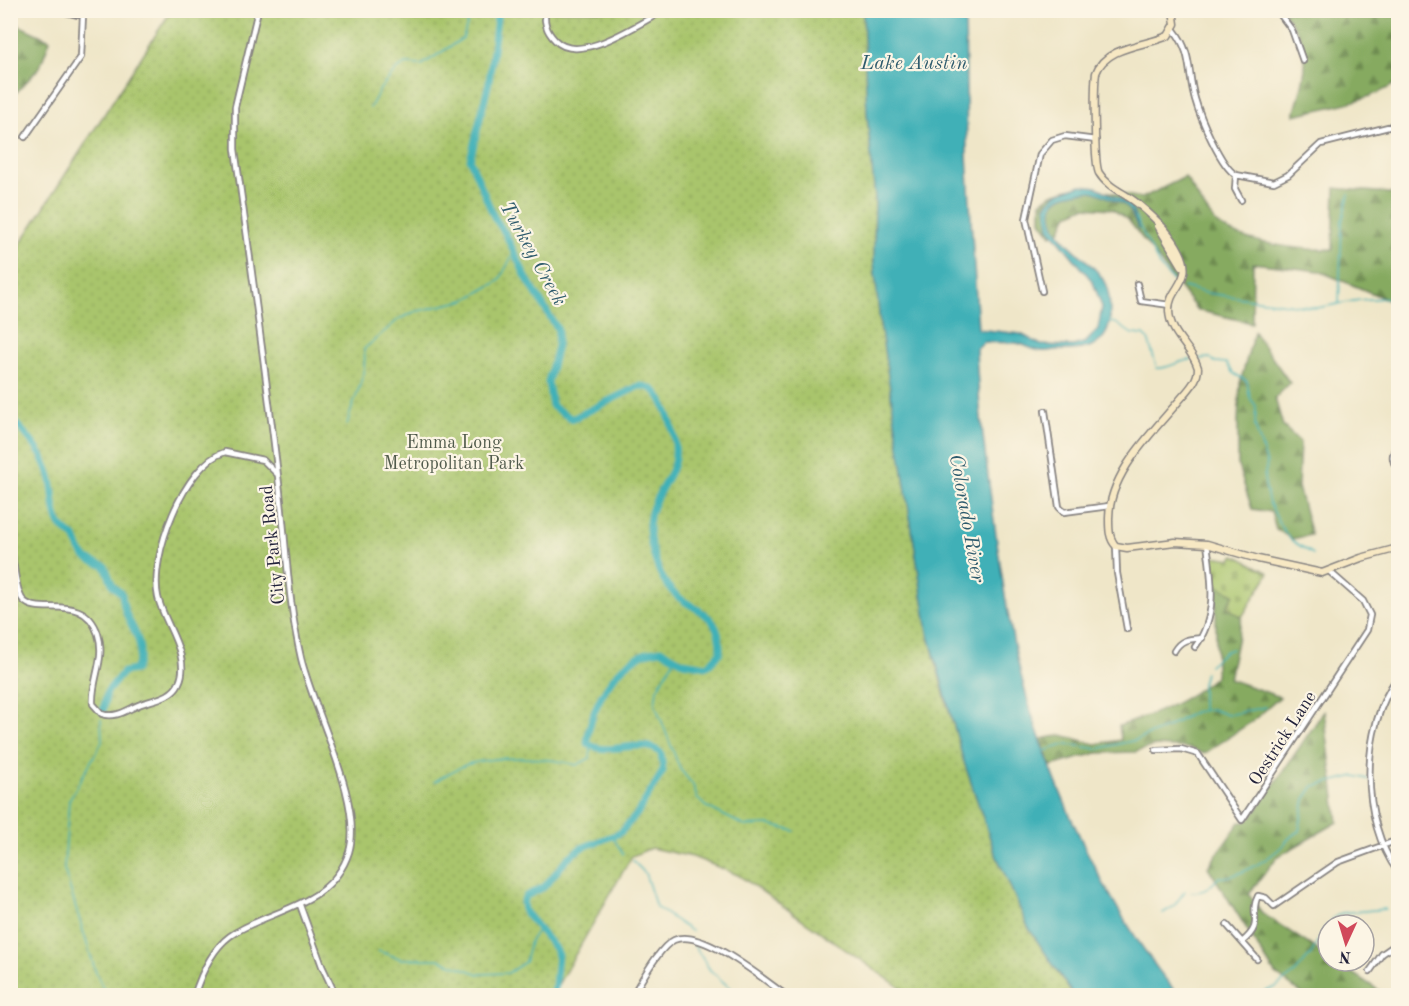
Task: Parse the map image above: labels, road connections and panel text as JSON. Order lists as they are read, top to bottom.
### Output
{
  "streets": {
    "street": ["City Park Road", "Oestrick Lane"]
  },
  "water": ["Lake Austin", "Turkey Creek", "Colorado River"],
  "parks": ["Emma Long Metropolitan Park"],
  "north": "bottom"
}
